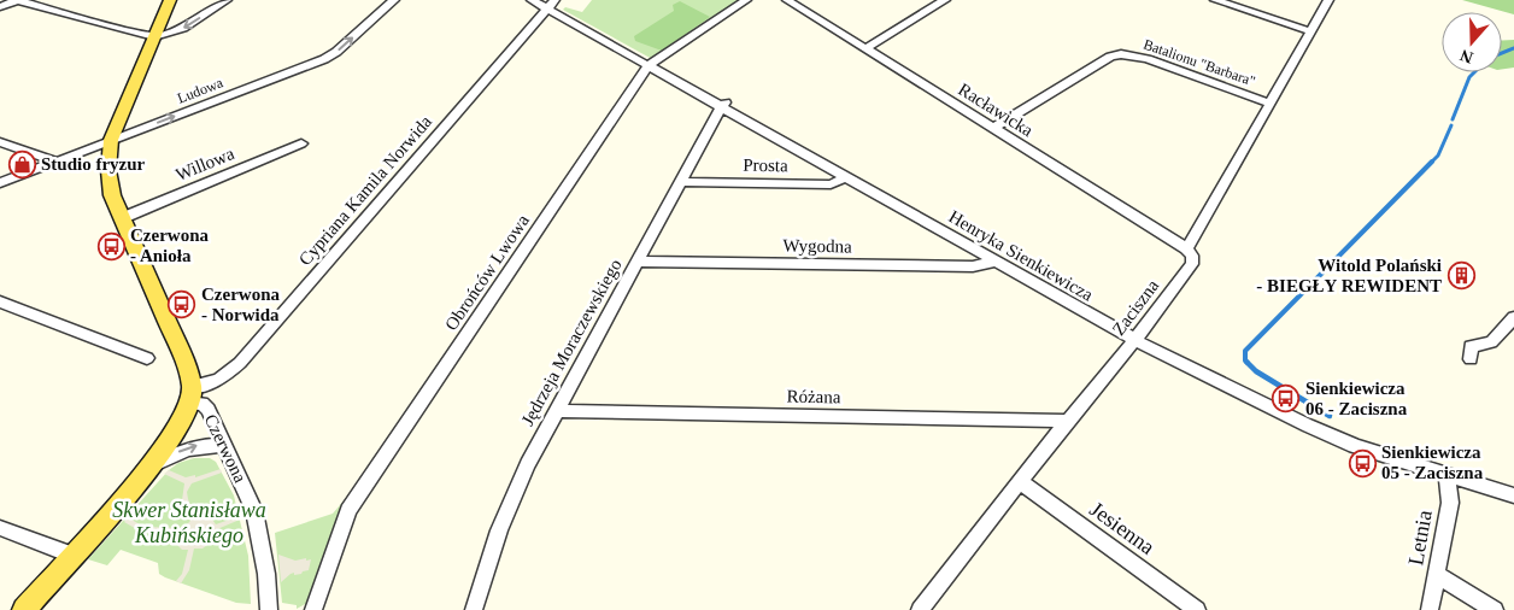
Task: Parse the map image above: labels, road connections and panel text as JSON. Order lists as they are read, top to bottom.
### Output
{
  "streets": {
    "street": [
      "Batalionu \"Barbara\"",
      "Ludowa",
      "Racławicka",
      "Willowa",
      "Prosta",
      "Cypriana Kamila Norwida",
      "Wygodna",
      "Henryka Sienkiewicza",
      "Obrońców Lwowa",
      "Zaciszna",
      "Jędrzeja Moraczewskiego",
      "Różana",
      "Czerwona",
      "Jesienna",
      "Letnia"
    ]
  },
  "crossings": [
    ["Batalionu \"Barbara\"", "Racławicka"],
    ["Racławicka", "Zaciszna"],
    ["Prosta", "Henryka Sienkiewicza"],
    ["Prosta", "Jędrzeja Moraczewskiego"],
    ["Cypriana Kamila Norwida", "Henryka Sienkiewicza"],
    ["Cypriana Kamila Norwida", "Czerwona"],
    ["Wygodna", "Henryka Sienkiewicza"],
    ["Wygodna", "Jędrzeja Moraczewskiego"],
    ["Henryka Sienkiewicza", "Obrońców Lwowa"],
    ["Henryka Sienkiewicza", "Zaciszna"],
    ["Henryka Sienkiewicza", "Jędrzeja Moraczewskiego"],
    ["Henryka Sienkiewicza", "Letnia"],
    ["Zaciszna", "Różana"],
    ["Zaciszna", "Jesienna"],
    ["Jędrzeja Moraczewskiego", "Różana"]
  ],
  "one_way": ["Ludowa"],
  "parks": ["Skwer Stanisława Kubińskiego"],
  "places": {
    "shop": ["Studio fryzur"],
    "bus stop": [
      "Czerwona - Anioła",
      "Czerwona - Norwida",
      "Sienkiewicza 06 - Zaciszna",
      "Sienkiewicza 05 - Zaciszna"
    ],
    "building": ["Witold Polański - BIEGŁY REWIDENT"]
  },
  "north": "bottom"
}
